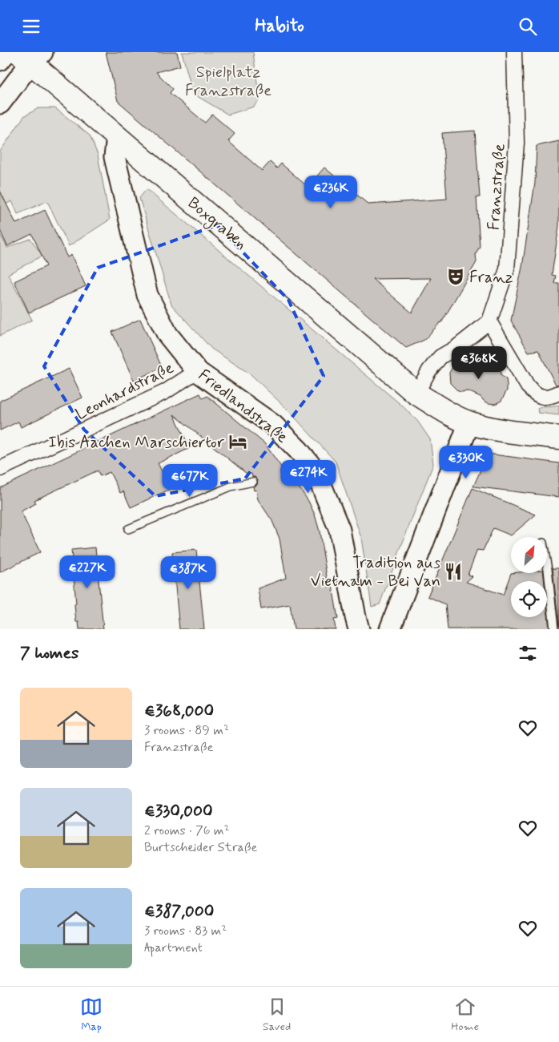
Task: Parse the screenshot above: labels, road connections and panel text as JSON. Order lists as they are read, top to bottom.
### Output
{
  "streets": {
    "main road": ["Boxgraben", "Friedlandstraße"],
    "street": ["Franzstraße", "Leonhardstraße"]
  },
  "crossings": [
    ["Boxgraben", "Friedlandstraße"],
    ["Leonhardstraße", "Friedlandstraße"]
  ],
  "parks": ["Spielplatz Franzstraße"],
  "places": {
    "theatre": ["Franz"],
    "hotel": ["Ibis Aachen Marschiertor"],
    "restaurant": ["Tradition aus Vietnam - Bei Van"]
  },
  "north": "top right",
  "page": {
    "header": "Habito",
    "price": [
      "€236K",
      "€368K",
      "€330K",
      "€274K",
      "€677K",
      "€227K",
      "€387K"
    ],
    "heading": "7 homes",
    "list": [
      {
        "name": "€368,000",
        "note": "3 rooms · 89 m² · Franzstraße"
      },
      {
        "name": "€330,000",
        "note": "2 rooms · 76 m² · Burtscheider Straße"
      },
      {
        "name": "€387,000",
        "note": "3 rooms · 83 m² · Apartment"
      }
    ],
    "tabs": ["Map", "Saved", "Home"]
  }
}
